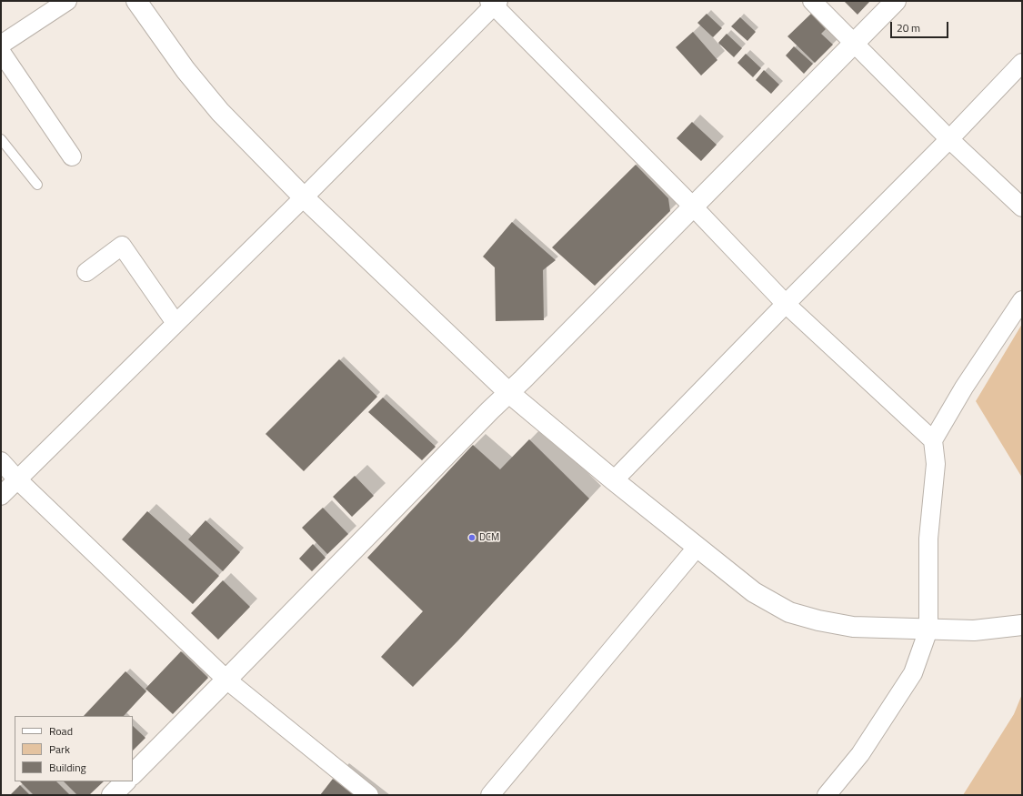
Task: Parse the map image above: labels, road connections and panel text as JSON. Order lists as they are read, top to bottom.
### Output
{
  "places": ["DCM"],
  "legend": ["Road", "Park", "Building"],
  "scale_bar": "20 m"
}
